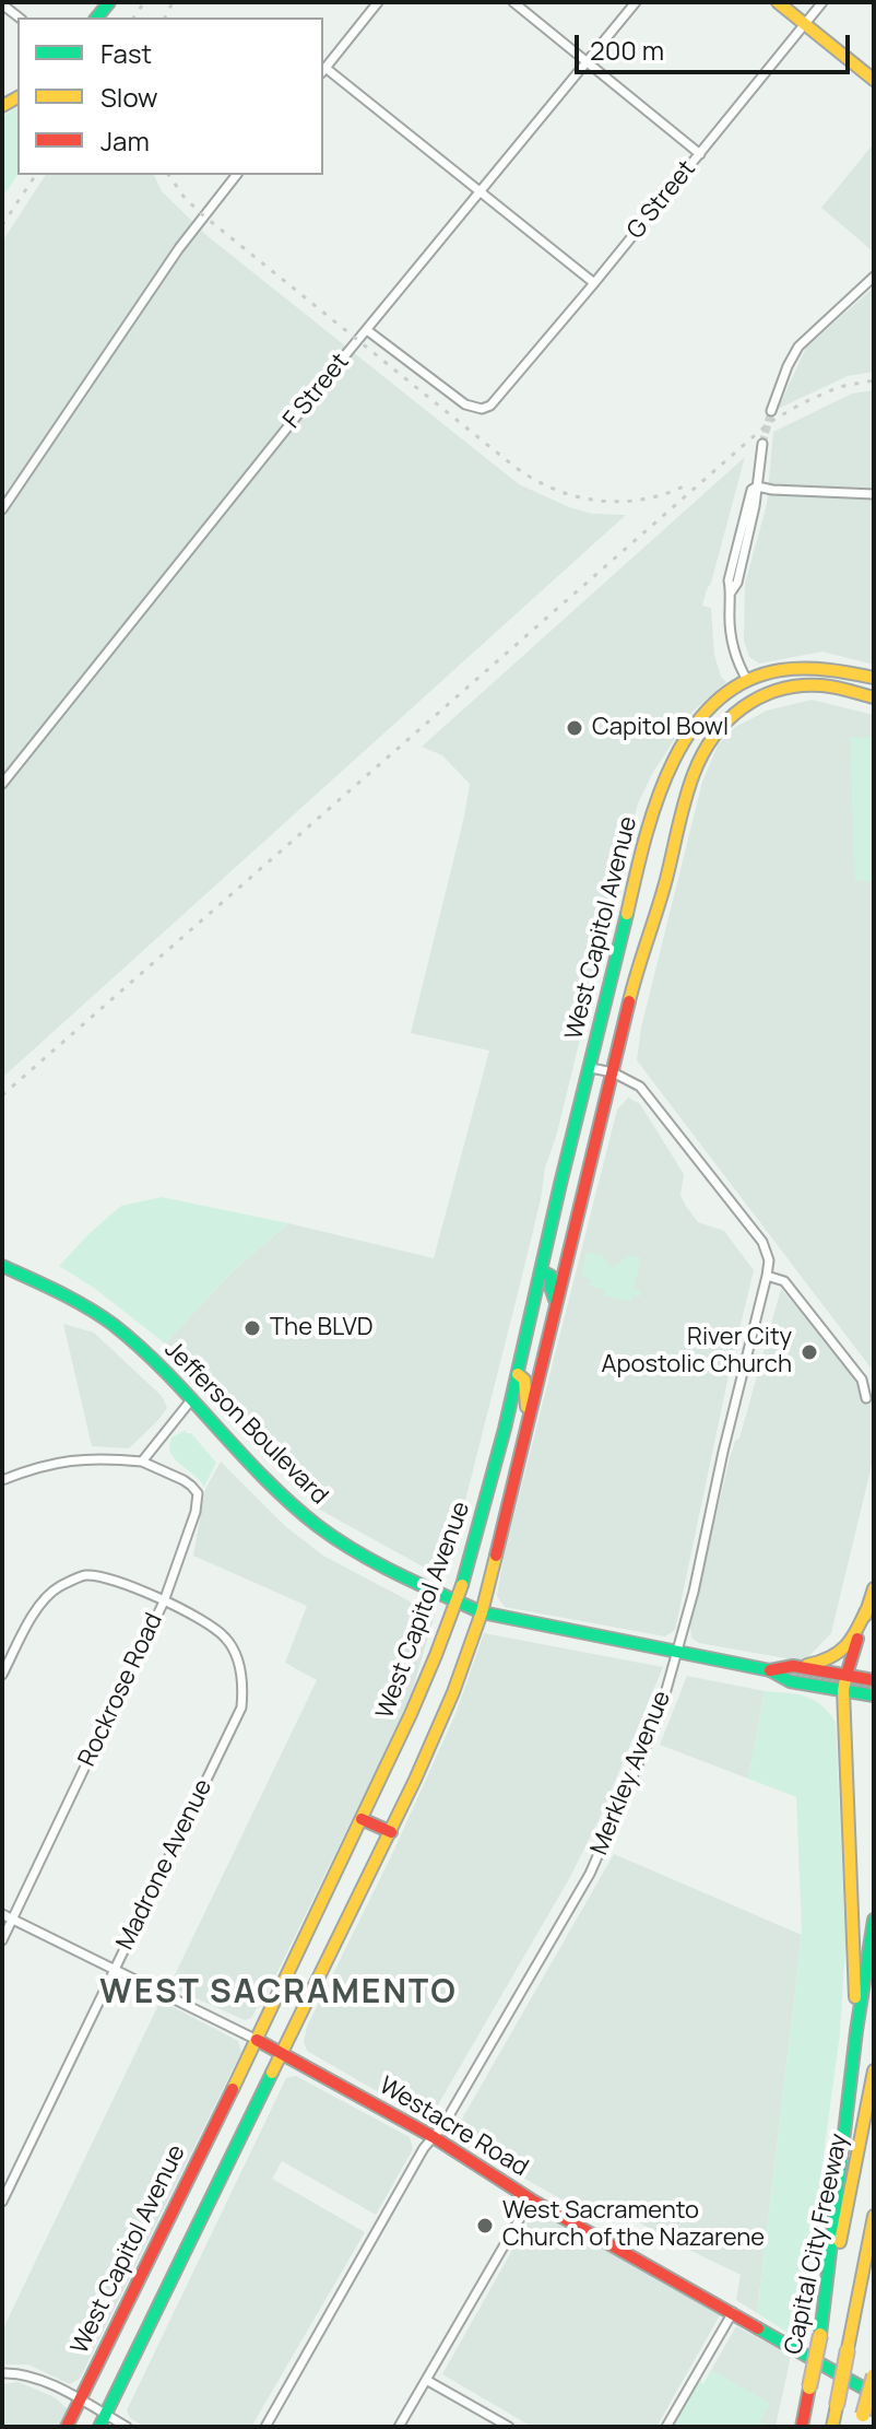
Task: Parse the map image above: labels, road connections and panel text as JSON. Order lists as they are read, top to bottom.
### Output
{
  "streets": {
    "main road": [
      "West Capitol Avenue",
      "Jefferson Boulevard",
      "Westacre Road",
      "Capital City Freeway"
    ],
    "street": [
      "G Street",
      "F Street",
      "Rockrose Road",
      "Merkley Avenue",
      "Madrone Avenue"
    ]
  },
  "crossings": [
    ["G Street", "F Street"],
    ["West Capitol Avenue", "Jefferson Boulevard"],
    ["West Capitol Avenue", "Merkley Avenue"],
    ["West Capitol Avenue", "Westacre Road"],
    ["Jefferson Boulevard", "Merkley Avenue"],
    ["Rockrose Road", "Madrone Avenue"],
    ["Rockrose Road", "Westacre Road"],
    ["Merkley Avenue", "Westacre Road"],
    ["Madrone Avenue", "Westacre Road"]
  ],
  "districts": ["WEST SACRAMENTO"],
  "places": [
    "Capitol Bowl",
    "The BLVD",
    "River City Apostolic Church",
    "West Sacramento Church of the Nazarene"
  ],
  "legend": ["Fast", "Slow", "Jam"],
  "scale_bar": "200 m"
}
